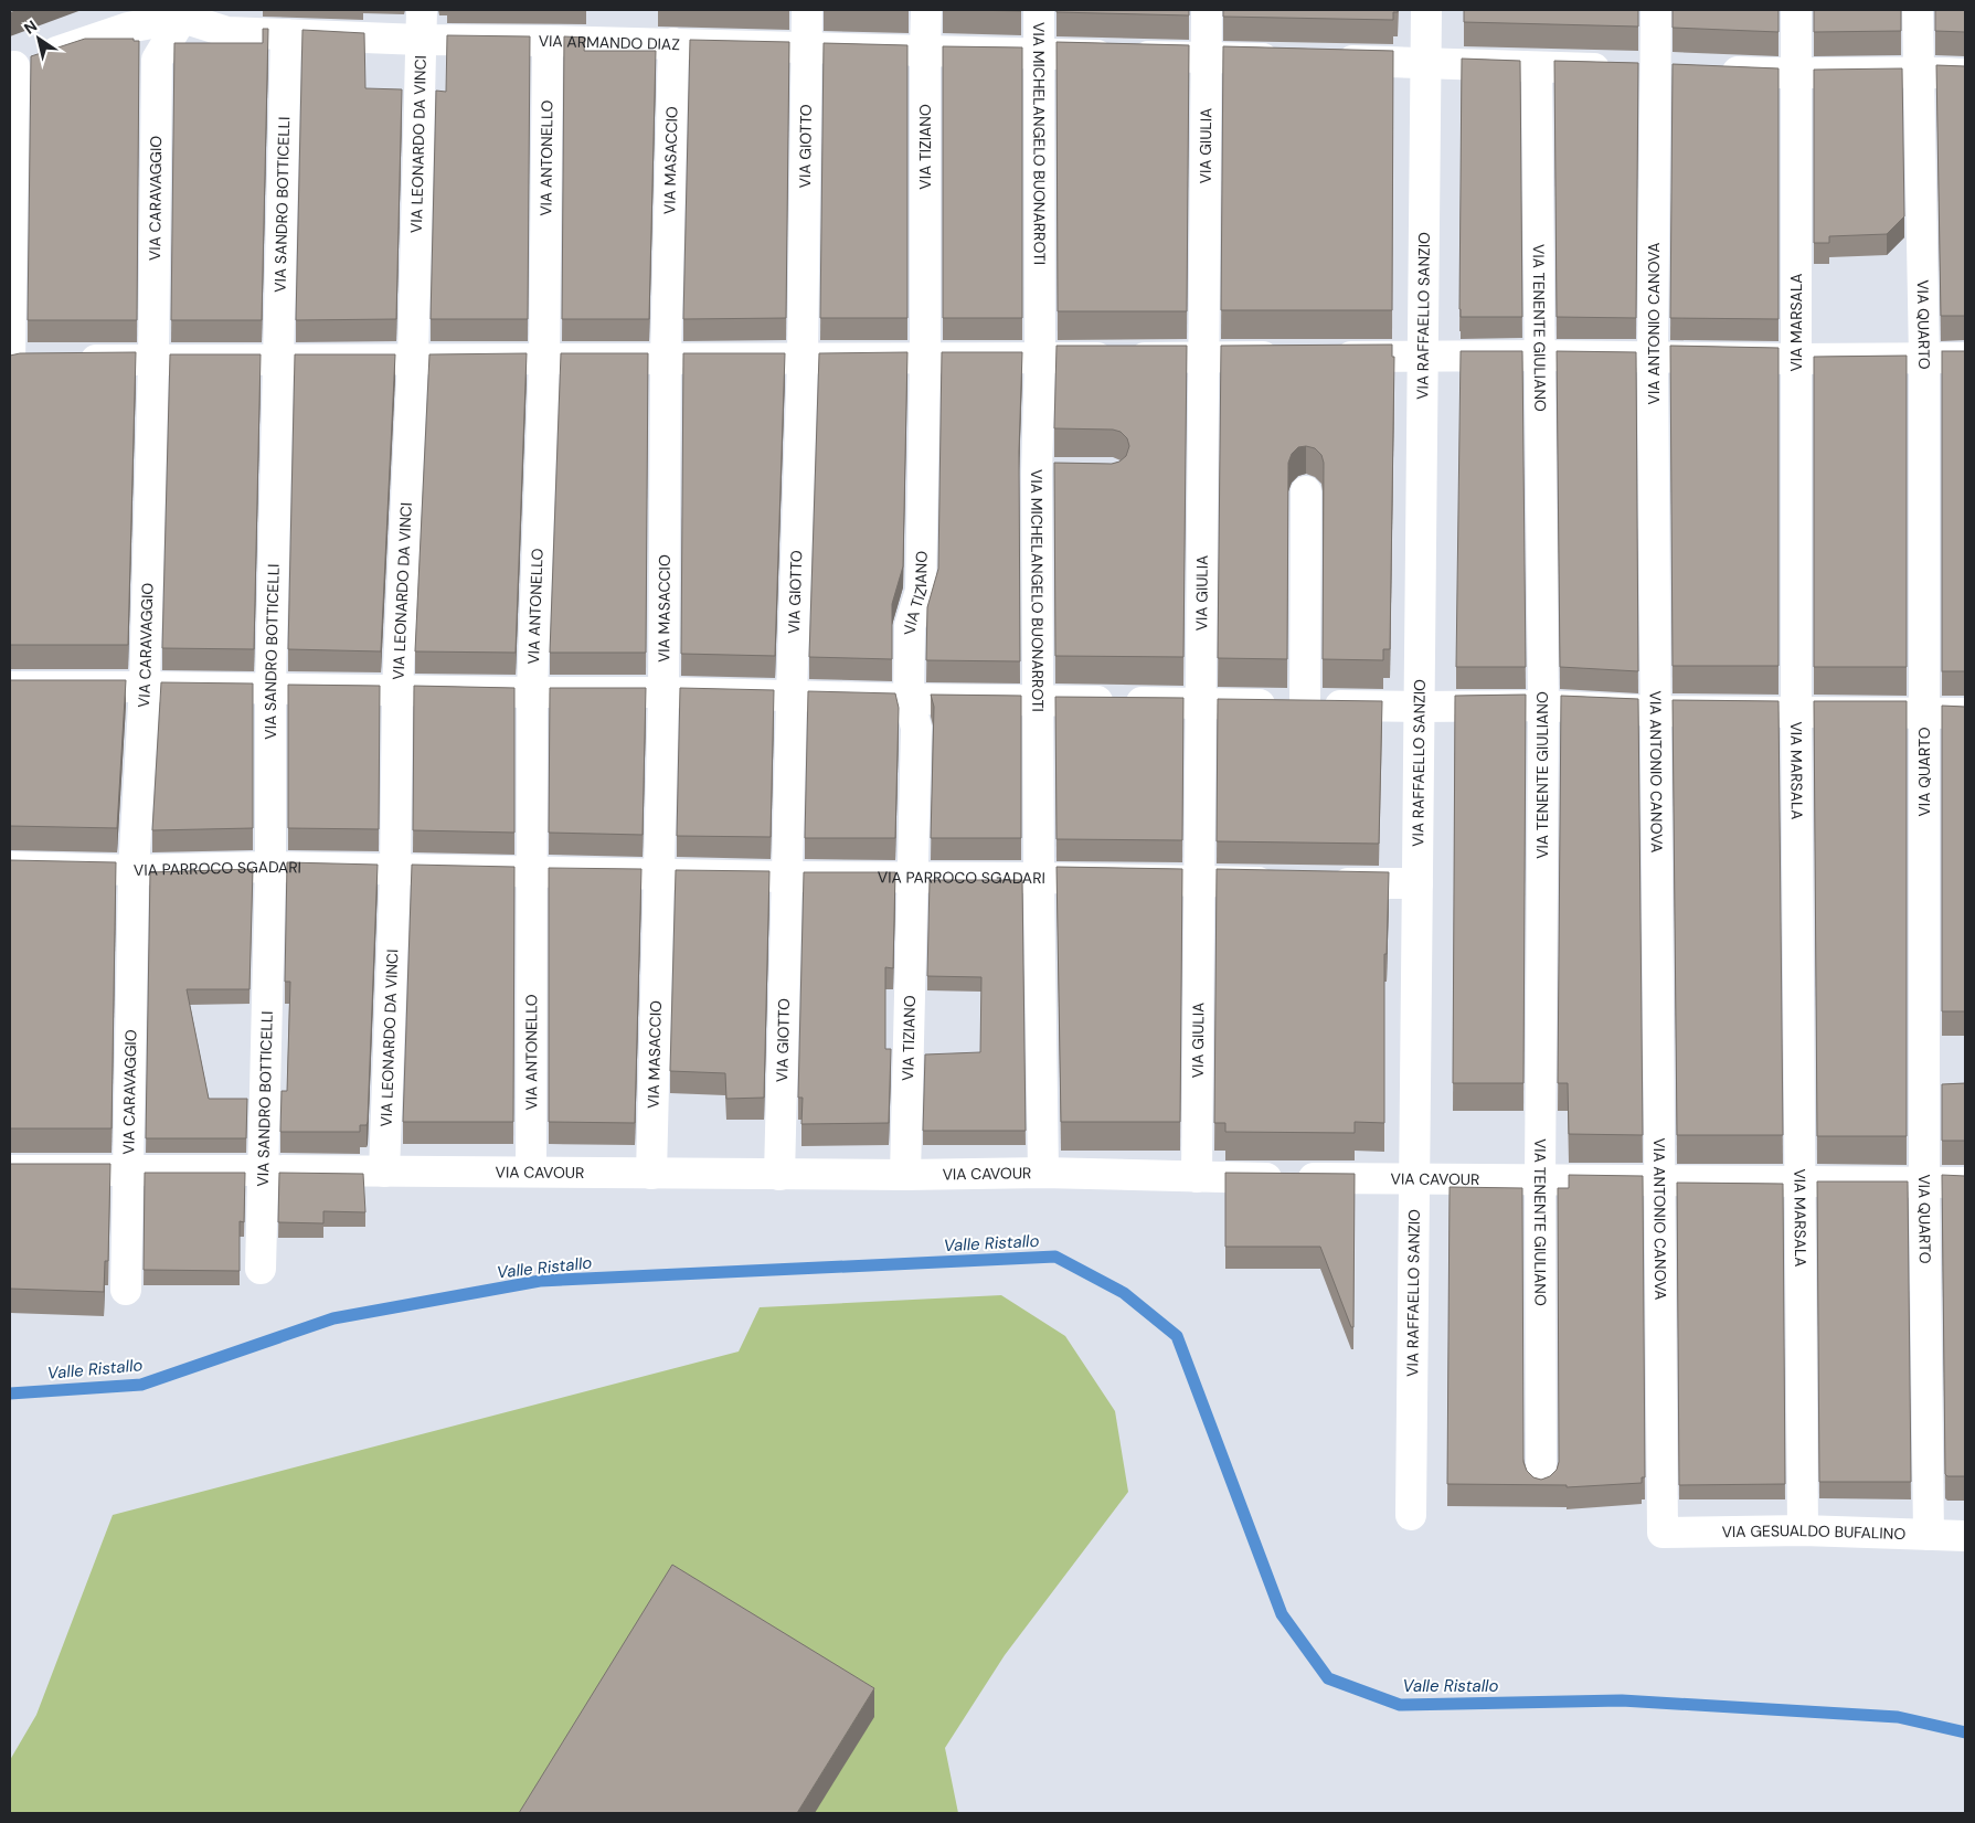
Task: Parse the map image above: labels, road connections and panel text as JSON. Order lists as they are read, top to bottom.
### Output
{
  "streets": {
    "street": [
      "VIA ARMANDO DIAZ",
      "VIA LEONARDO DA VINCI",
      "VIA MICHELANGELO BUONARROTI",
      "VIA GIOTTO",
      "VIA GIULIA",
      "VIA TIZIANO",
      "VIA ANTONELLO",
      "VIA MASACCIO",
      "VIA CARAVAGGIO",
      "VIA SANDRO BOTTICELLI",
      "VIA RAFFAELLO SANZIO",
      "VIA MARSALA",
      "VIA ANTONIO CANOVA",
      "VIA QUARTO",
      "VIA TENENTE GIULIANO",
      "VIA PARROCO SGADARI",
      "VIA CAVOUR",
      "VIA GESUALDO BUFALINO"
    ]
  },
  "crossings": [
    ["VIA ARMANDO DIAZ", "VIA LEONARDO DA VINCI"],
    ["VIA ARMANDO DIAZ", "VIA MICHELANGELO BUONARROTI"],
    ["VIA ARMANDO DIAZ", "VIA GIOTTO"],
    ["VIA ARMANDO DIAZ", "VIA GIULIA"],
    ["VIA ARMANDO DIAZ", "VIA TIZIANO"],
    ["VIA ARMANDO DIAZ", "VIA ANTONELLO"],
    ["VIA ARMANDO DIAZ", "VIA MASACCIO"],
    ["VIA ARMANDO DIAZ", "VIA CARAVAGGIO"],
    ["VIA ARMANDO DIAZ", "VIA SANDRO BOTTICELLI"],
    ["VIA LEONARDO DA VINCI", "VIA PARROCO SGADARI"],
    ["VIA LEONARDO DA VINCI", "VIA CAVOUR"],
    ["VIA MICHELANGELO BUONARROTI", "VIA PARROCO SGADARI"],
    ["VIA MICHELANGELO BUONARROTI", "VIA CAVOUR"],
    ["VIA GIOTTO", "VIA PARROCO SGADARI"],
    ["VIA GIOTTO", "VIA CAVOUR"],
    ["VIA GIULIA", "VIA PARROCO SGADARI"],
    ["VIA GIULIA", "VIA CAVOUR"],
    ["VIA TIZIANO", "VIA PARROCO SGADARI"],
    ["VIA TIZIANO", "VIA CAVOUR"],
    ["VIA ANTONELLO", "VIA PARROCO SGADARI"],
    ["VIA ANTONELLO", "VIA CAVOUR"],
    ["VIA MASACCIO", "VIA PARROCO SGADARI"],
    ["VIA MASACCIO", "VIA CAVOUR"],
    ["VIA CARAVAGGIO", "VIA PARROCO SGADARI"],
    ["VIA CARAVAGGIO", "VIA CAVOUR"],
    ["VIA SANDRO BOTTICELLI", "VIA PARROCO SGADARI"],
    ["VIA SANDRO BOTTICELLI", "VIA CAVOUR"],
    ["VIA RAFFAELLO SANZIO", "VIA CAVOUR"],
    ["VIA MARSALA", "VIA CAVOUR"],
    ["VIA MARSALA", "VIA GESUALDO BUFALINO"],
    ["VIA ANTONIO CANOVA", "VIA CAVOUR"],
    ["VIA ANTONIO CANOVA", "VIA GESUALDO BUFALINO"],
    ["VIA QUARTO", "VIA CAVOUR"],
    ["VIA QUARTO", "VIA GESUALDO BUFALINO"],
    ["VIA TENENTE GIULIANO", "VIA CAVOUR"]
  ],
  "water": ["Valle Ristallo"],
  "north": "top left"
}
